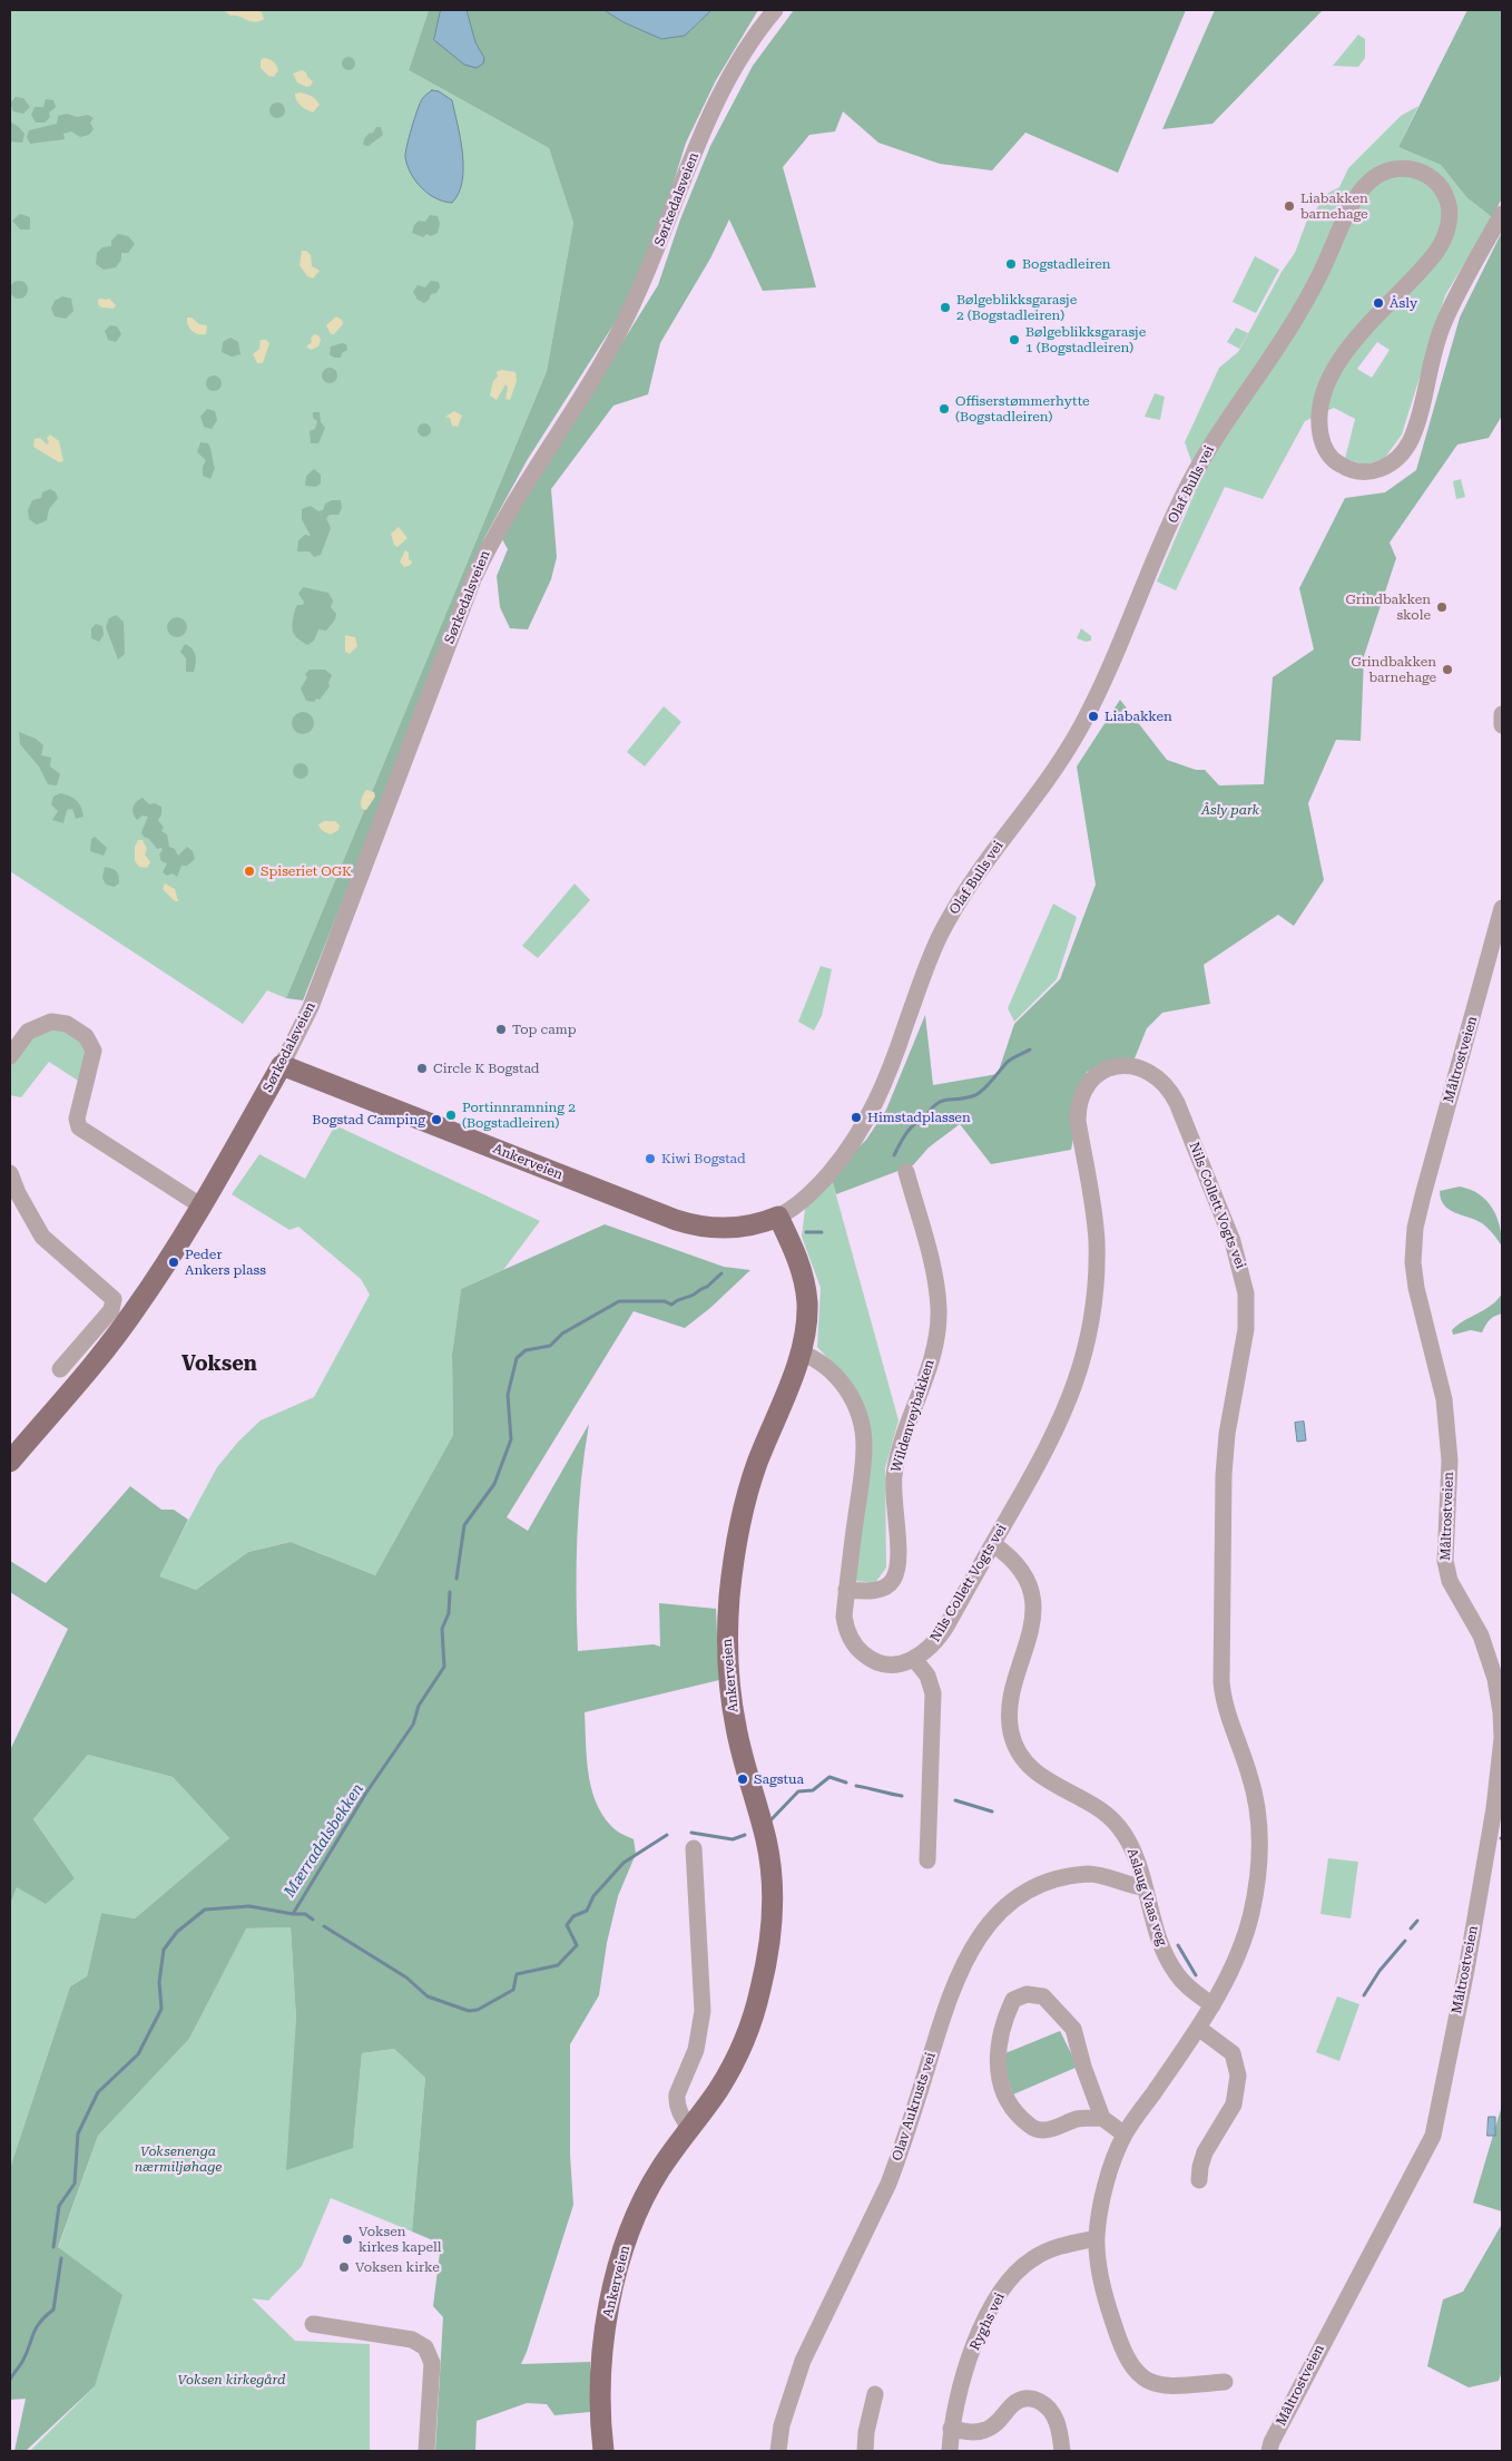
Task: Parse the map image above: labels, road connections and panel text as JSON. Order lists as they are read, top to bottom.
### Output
{
  "streets": {
    "main road": ["Sørkedalsveien", "Ankerveien"],
    "street": [
      "Olaf Bulls vei",
      "Måltrostveien",
      "Nils Collett Vogts vei",
      "Wildenveybakken",
      "Aslaug Vaas veg",
      "Olav Aukrusts vei",
      "Ryghs vei"
    ]
  },
  "crossings": [
    ["Sørkedalsveien", "Ankerveien"],
    ["Olaf Bulls vei", "Ankerveien"],
    ["Ankerveien", "Nils Collett Vogts vei"],
    ["Nils Collett Vogts vei", "Wildenveybakken"],
    ["Nils Collett Vogts vei", "Aslaug Vaas veg"],
    ["Nils Collett Vogts vei", "Ryghs vei"],
    ["Aslaug Vaas veg", "Olav Aukrusts vei"]
  ],
  "districts": ["Voksen"],
  "water": ["Mærradalsbekken"],
  "parks": ["Åsly park", "Voksenenga nærmiljøhage", "Voksen kirkegård"],
  "places": [
    "Liabakken barnehage",
    "Bogstadleiren",
    "Åsly",
    "Bølgeblikksgarasje 2 (Bogstadleiren)",
    "Bølgeblikksgarasje 1 (Bogstadleiren)",
    "Offiserstømmerhytte (Bogstadleiren)",
    "Grindbakken skole",
    "Grindbakken barnehage",
    "Liabakken",
    "Spiseriet OGK",
    "Top camp",
    "Circle K Bogstad",
    "Portinnramning 2 (Bogstadleiren)",
    "Himstadplassen",
    "Bogstad Camping",
    "Kiwi Bogstad",
    "Peder Ankers plass",
    "Sagstua",
    "Voksen kirkes kapell",
    "Voksen kirke"
  ]
}
